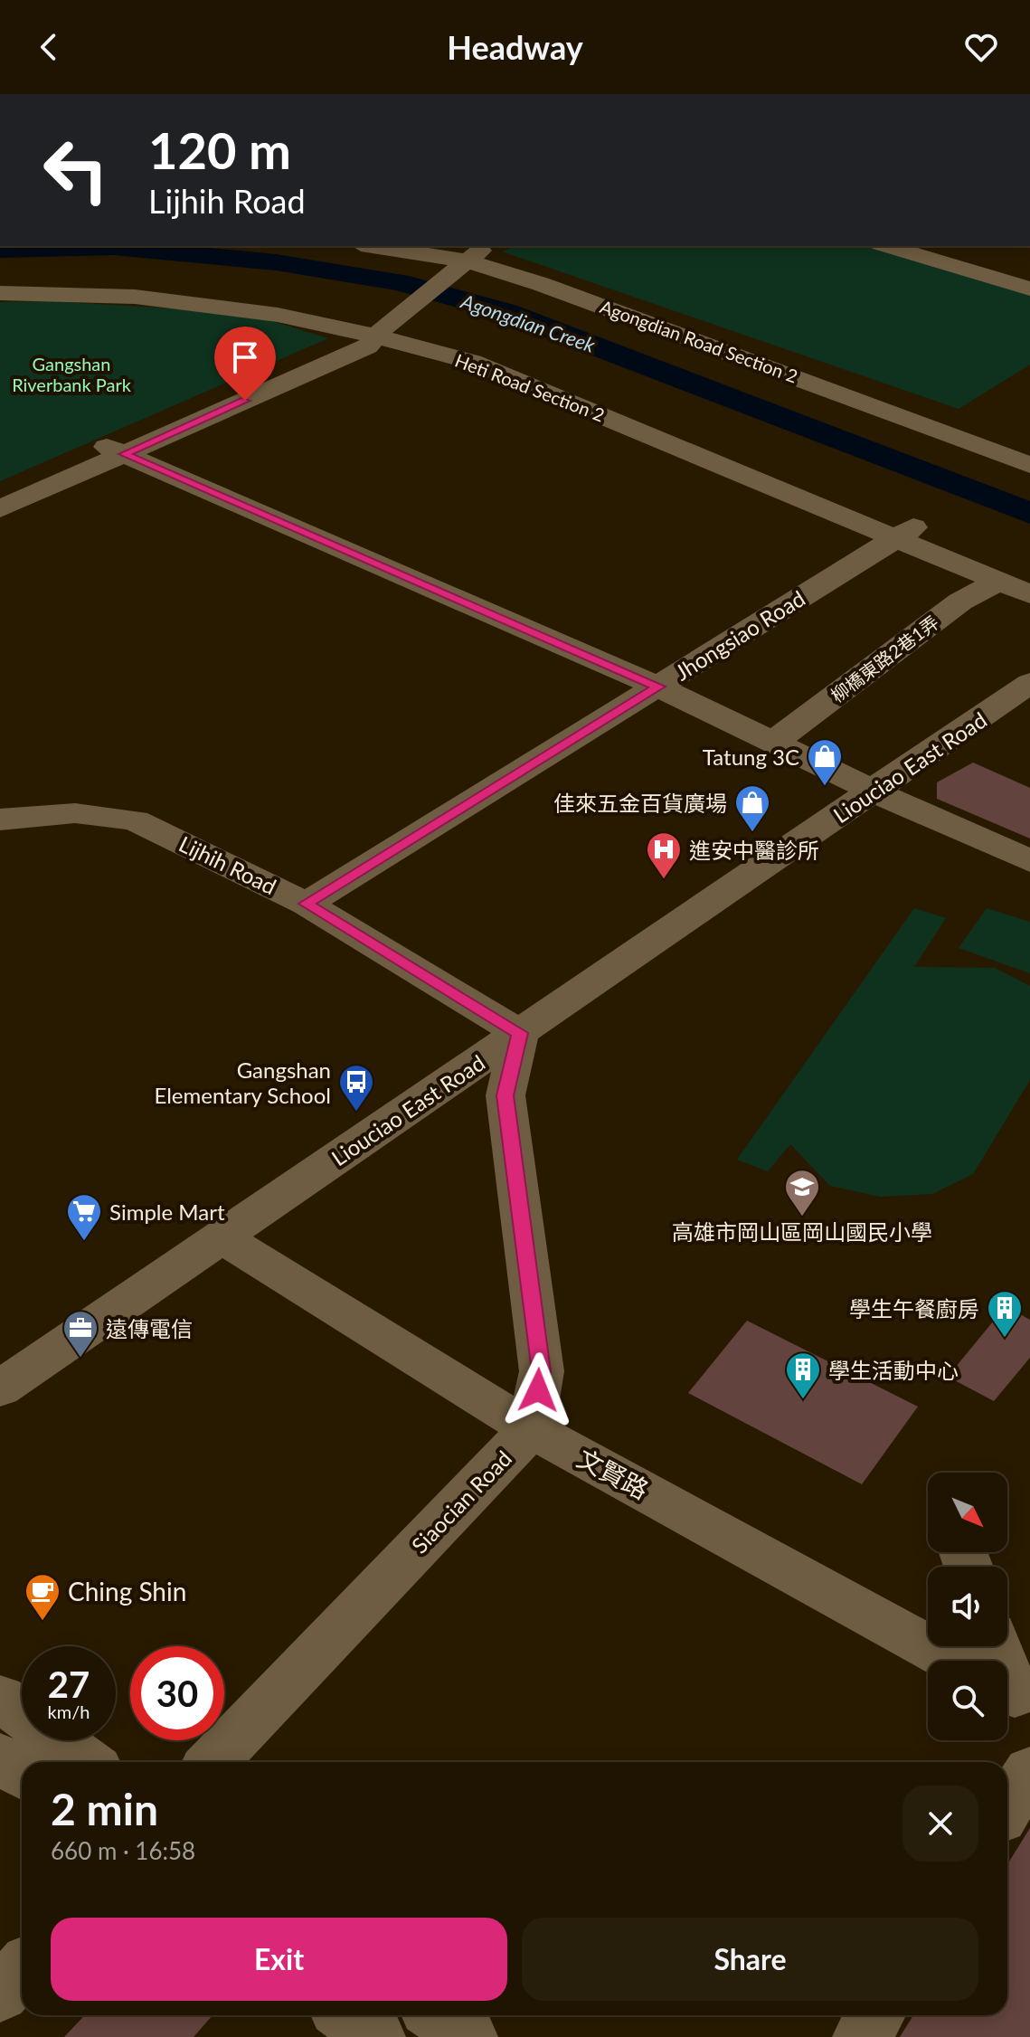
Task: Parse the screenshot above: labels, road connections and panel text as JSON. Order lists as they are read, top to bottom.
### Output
{
  "streets": {
    "street": [
      "Agongdian Road Section 2",
      "Heti Road Section 2",
      "Jhongsiao Road",
      "柳橋東路2巷1弄",
      "Liouciao East Road",
      "Lijhih Road",
      "文賢路",
      "Siaocian Road"
    ]
  },
  "crossings": [
    ["Heti Road Section 2", "Jhongsiao Road"],
    ["Heti Road Section 2", "柳橋東路2巷1弄"],
    ["Jhongsiao Road", "Lijhih Road"],
    ["Liouciao East Road", "Lijhih Road"],
    ["Liouciao East Road", "文賢路"],
    ["文賢路", "Siaocian Road"]
  ],
  "water": ["Agongdian Creek"],
  "parks": ["Gangshan Riverbank Park"],
  "places": {
    "shop": ["Tatung 3C", "佳來五金百貨廣場"],
    "hospital": ["進安中醫診所"],
    "bus stop": ["Gangshan Elementary School"],
    "school or university": ["高雄市岡山區岡山國民小學"],
    "supermarket": ["Simple Mart"],
    "building": ["學生午餐廚房", "學生活動中心"],
    "office": ["遠傳電信"],
    "cafe": ["Ching Shin"]
  },
  "north": "bottom right",
  "page": {
    "header": "Headway",
    "turn": ["120 m", "Lijhih Road"],
    "speed": "27 km/h",
    "limit": "30",
    "heading": ["2 min", "660 m · 16:58"],
    "buttons": ["Exit", "Share"]
  }
}
